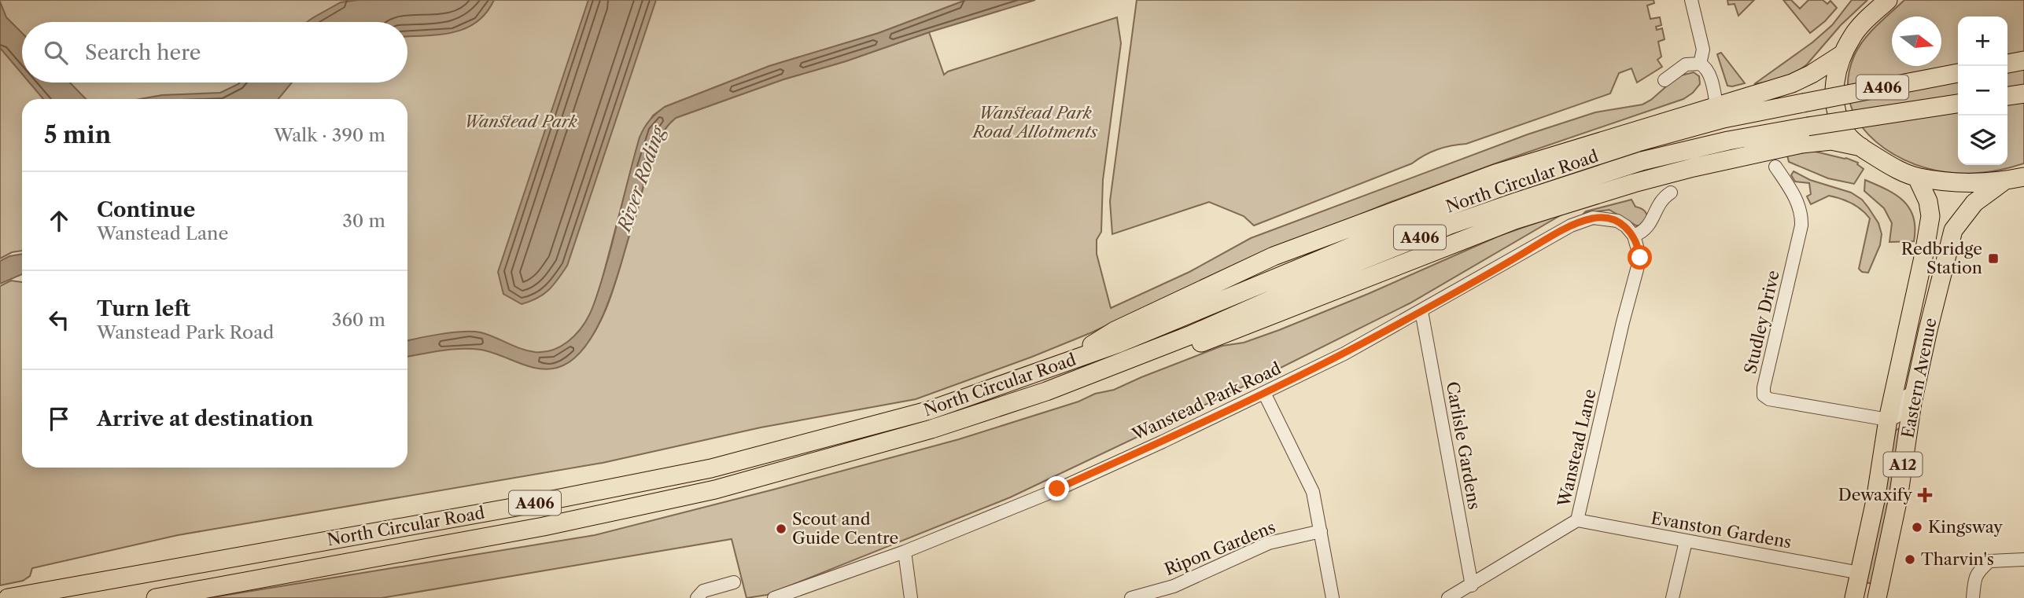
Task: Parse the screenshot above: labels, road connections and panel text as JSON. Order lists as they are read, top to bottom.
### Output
{
  "streets": {
    "highway": [
      "A406",
      "North Circular Road",
      "Eastern Avenue",
      "A12"
    ],
    "street": [
      "Studley Drive",
      "Wanstead Park Road",
      "Carlisle Gardens",
      "Wanstead Lane",
      "Evanston Gardens",
      "Ripon Gardens"
    ]
  },
  "crossings": [
    ["A406", "North Circular Road"],
    ["A406", "A12"],
    ["Studley Drive", "Eastern Avenue"],
    ["Eastern Avenue", "A12"],
    ["Eastern Avenue", "Evanston Gardens"],
    ["Wanstead Park Road", "Carlisle Gardens"],
    ["Wanstead Park Road", "Wanstead Lane"],
    ["Carlisle Gardens", "Wanstead Lane"],
    ["Wanstead Lane", "Evanston Gardens"]
  ],
  "water": ["River Roding"],
  "parks": ["Wanstead Park Road Allotments", "Wanstead Park"],
  "places": {
    "transit": ["Redbridge Station"],
    "health": ["Dewaxify"],
    "other": ["Kingsway", "Scout and Guide Centre", "Tharvin's"]
  },
  "north": "right",
  "page": {
    "map_buttons": ["+", "−"],
    "search": "Search here",
    "heading": ["5 min", "Walk · 390 m"],
    "list": [
      ["Continue", "Wanstead Lane", "30 m"],
      ["Turn left", "Wanstead Park Road", "360 m"],
      "Arrive at destination"
    ]
  }
}
